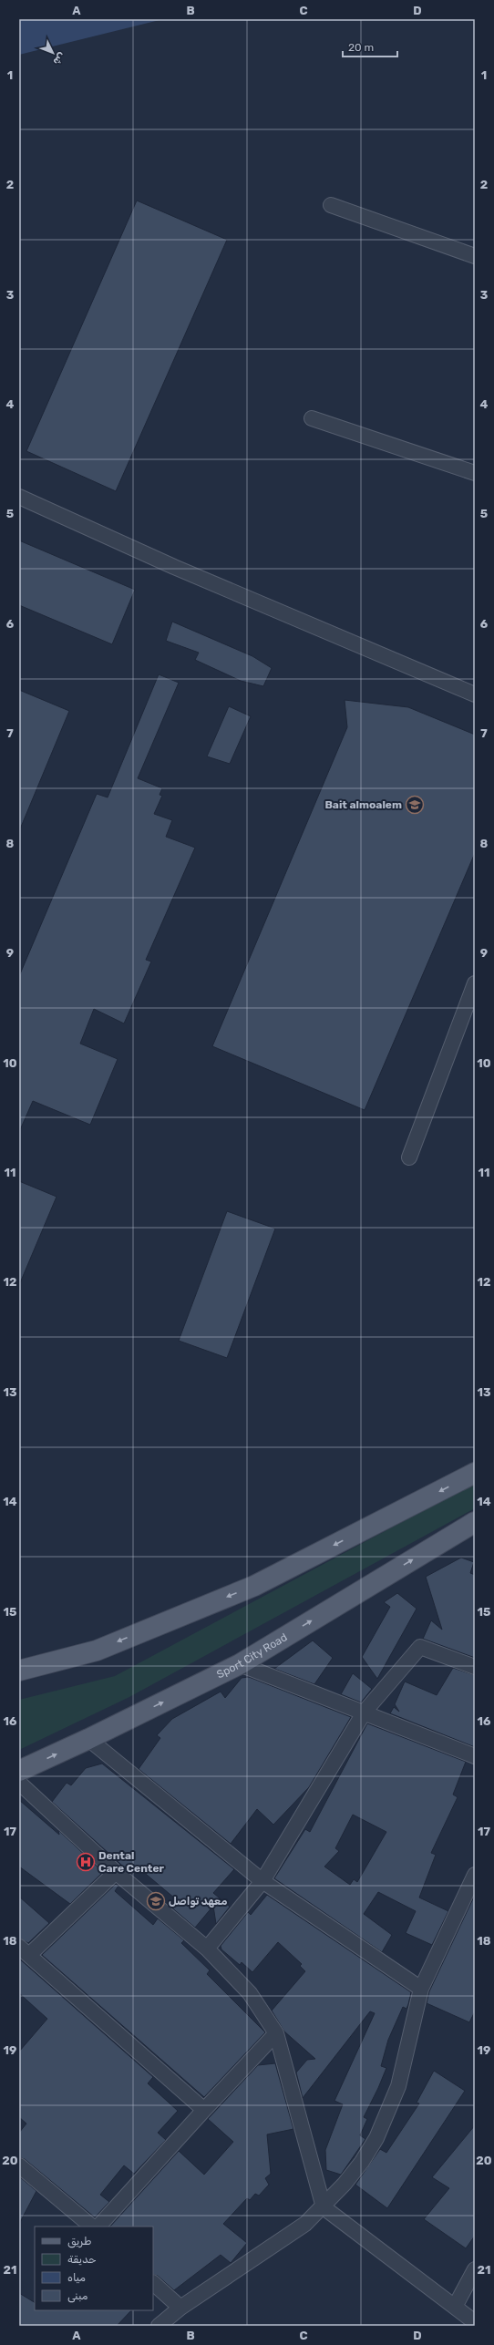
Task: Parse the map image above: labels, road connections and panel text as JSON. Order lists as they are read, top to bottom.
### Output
{
  "streets": {
    "main road": ["Sport City Road"]
  },
  "places": {
    "school or university": ["Bait almoalem", "معهد تواصل"],
    "hospital": ["Dental Care Center"]
  },
  "legend": [
    "طريق",
    "حديقة",
    "مياه",
    "مبنى"
  ],
  "scale_bar": "20 m",
  "north": "bottom right",
  "grid": {
    "columns": [
      "A",
      "B",
      "C",
      "D"
    ],
    "rows": [
      "1",
      "2",
      "3",
      "4",
      "5",
      "6",
      "7",
      "8",
      "9",
      "10",
      "11",
      "12",
      "13",
      "14",
      "15",
      "16",
      "17",
      "18",
      "19",
      "20",
      "21"
    ]
  }
}
